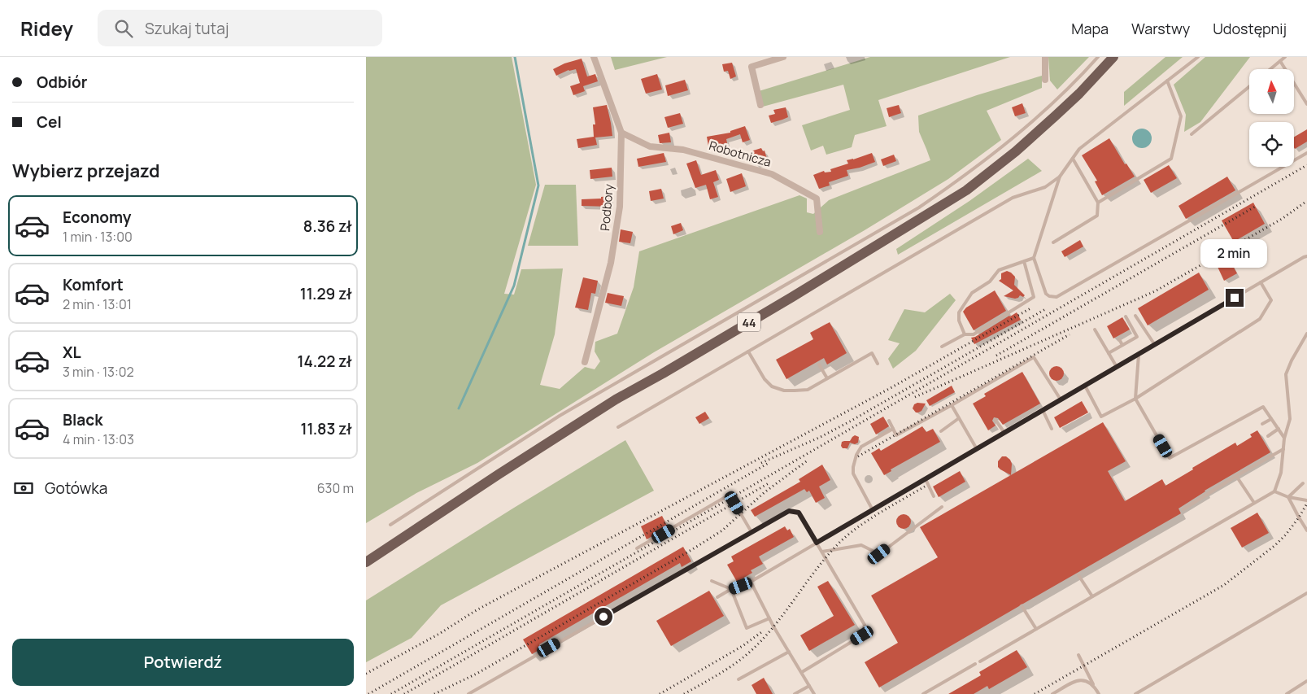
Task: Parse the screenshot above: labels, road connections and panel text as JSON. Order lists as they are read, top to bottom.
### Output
{
  "streets": {
    "main road": ["44"],
    "street": ["Robotnicza", "Podbory"]
  },
  "crossings": [
    ["Robotnicza", "Podbory"]
  ],
  "north": "top",
  "page": {
    "header": "Ridey",
    "search": "Szukaj tutaj",
    "nav": ["Mapa", "Warstwy", "Udostępnij"],
    "banner": ["Odbiór", "Cel"],
    "heading": "Wybierz przejazd",
    "list": [
      {
        "name": "Economy",
        "note": "1 min · 13:00",
        "value": "8.36 zł"
      },
      {
        "name": "Komfort",
        "note": "2 min · 13:01",
        "value": "11.29 zł"
      },
      {
        "name": "XL",
        "note": "3 min · 13:02",
        "value": "14.22 zł"
      },
      {
        "name": "Black",
        "note": "4 min · 13:03",
        "value": "11.83 zł"
      }
    ],
    "bubble": "2 min",
    "pay": ["Gotówka", "630 m"],
    "buttons": "Potwierdź"
  }
}
